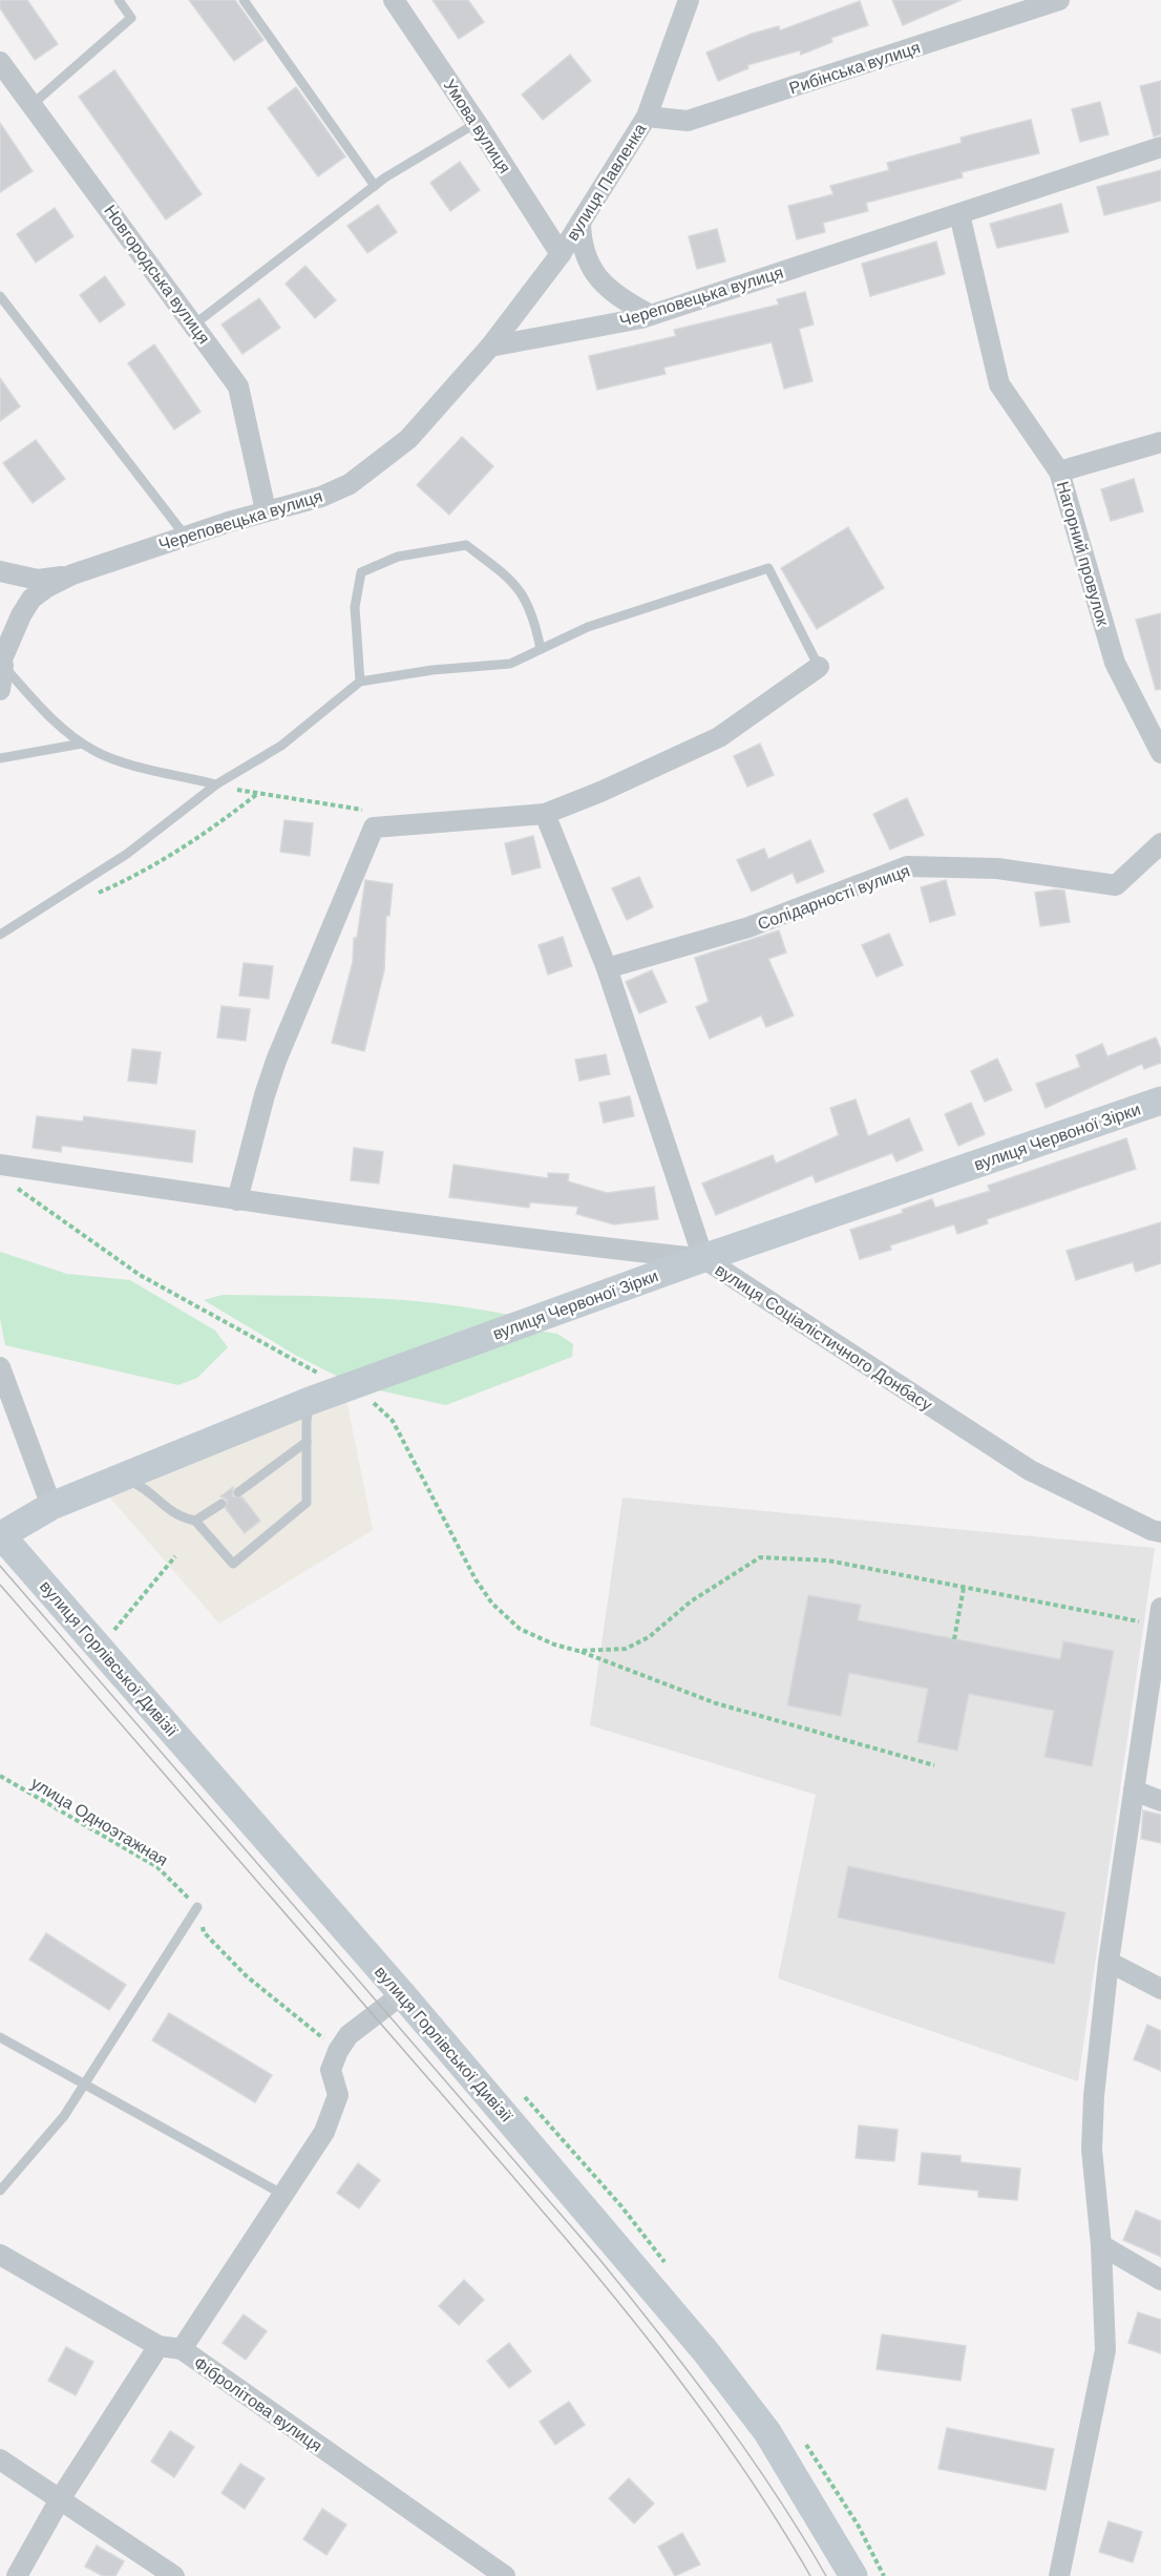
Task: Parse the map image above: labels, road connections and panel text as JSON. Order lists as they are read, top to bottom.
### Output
{
  "streets": {
    "main road": ["вулиця Червоної Зірки", "вулиця Горлівської Дивізії"],
    "street": [
      "Рибінська вулиця",
      "Умова вулиця",
      "вулиця Павленка",
      "Новгородська вулиця",
      "Череповецька вулиця",
      "Нагорний провулок",
      "Солідарності вулиця",
      "вулиця Соціалістичного Донбасу",
      "Фібролітова вулиця"
    ],
    "path": ["улица Одноэтажная"]
  },
  "crossings": [
    ["Рибінська вулиця", "вулиця Павленка"],
    ["Умова вулиця", "вулиця Павленка"],
    ["вулиця Павленка", "Череповецька вулиця"],
    ["Новгородська вулиця", "Череповецька вулиця"],
    ["Череповецька вулиця", "Нагорний провулок"],
    ["Солідарності вулиця", "вулиця Соціалістичного Донбасу"],
    ["вулиця Червоної Зірки", "вулиця Соціалістичного Донбасу"],
    ["вулиця Червоної Зірки", "вулиця Горлівської Дивізії"]
  ]
}
